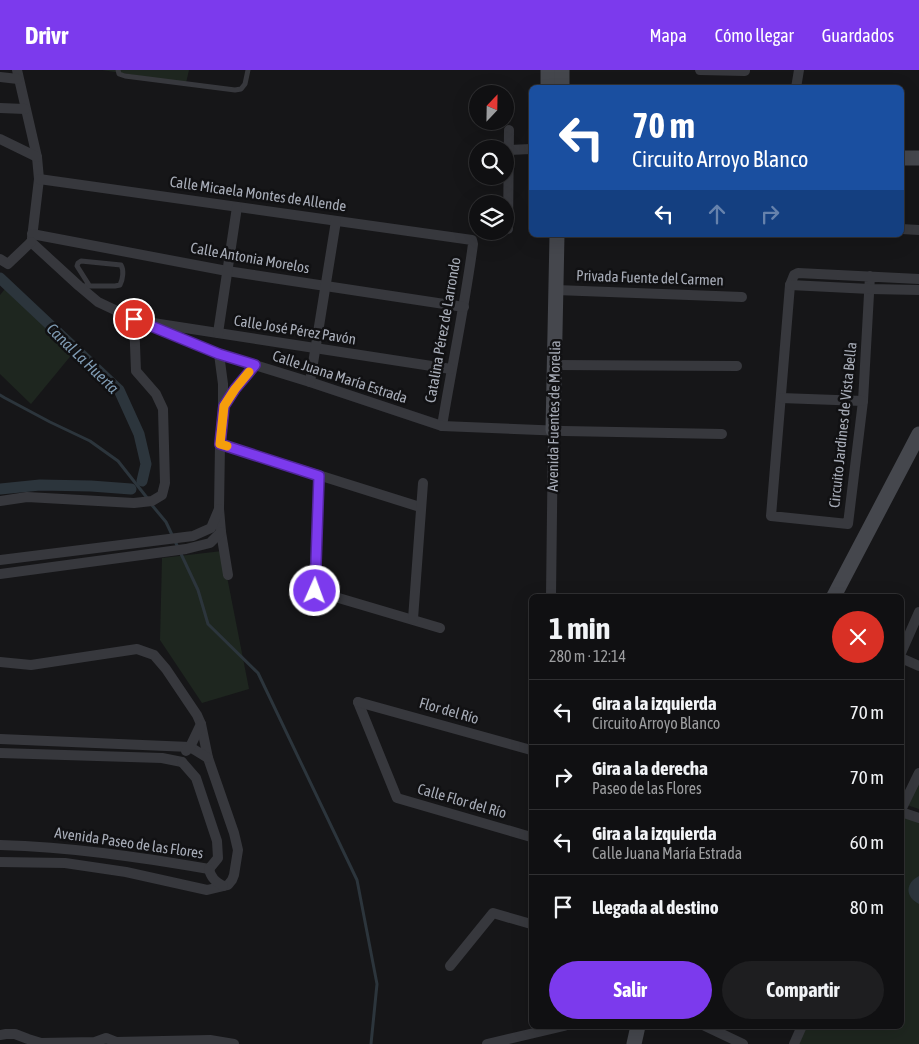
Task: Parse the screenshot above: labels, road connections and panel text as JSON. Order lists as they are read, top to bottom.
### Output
{
  "streets": {
    "street": [
      "Calle Micaela Montes de Allende",
      "Calle Antonia Morelos",
      "Privada Fuente del Carmen",
      "Calle José Pérez Pavón",
      "Catalina Pérez de Larrondo",
      "Calle Juana María Estrada",
      "Avenida Fuentes de Morelia",
      "Circuito Jardines de Vista Bella",
      "Flor del Río",
      "Calle Flor del Río",
      "Avenida Paseo de las Flores"
    ]
  },
  "crossings": [
    ["Calle Antonia Morelos", "Catalina Pérez de Larrondo"],
    ["Calle Antonia Morelos", "Calle Juana María Estrada"],
    ["Privada Fuente del Carmen", "Avenida Fuentes de Morelia"],
    ["Calle José Pérez Pavón", "Catalina Pérez de Larrondo"],
    ["Calle José Pérez Pavón", "Calle Juana María Estrada"],
    ["Catalina Pérez de Larrondo", "Calle Juana María Estrada"],
    ["Calle Juana María Estrada", "Avenida Fuentes de Morelia"],
    ["Flor del Río", "Calle Flor del Río"]
  ],
  "water": ["Canal La Huerta"],
  "north": "top",
  "page": {
    "header": "Drivr",
    "nav": ["Mapa", "Cómo llegar", "Guardados"],
    "turn": ["70 m", "Circuito Arroyo Blanco"],
    "heading": ["1 min", "280 m · 12:14"],
    "list": [
      {
        "name": "Gira a la izquierda",
        "note": "Circuito Arroyo Blanco",
        "value": "70 m"
      },
      {
        "name": "Gira a la derecha",
        "note": "Paseo de las Flores",
        "value": "70 m"
      },
      {
        "name": "Gira a la izquierda",
        "note": "Calle Juana María Estrada",
        "value": "60 m"
      },
      {
        "name": "Llegada al destino",
        "value": "80 m"
      }
    ],
    "buttons": ["Salir", "Compartir"]
  }
}
